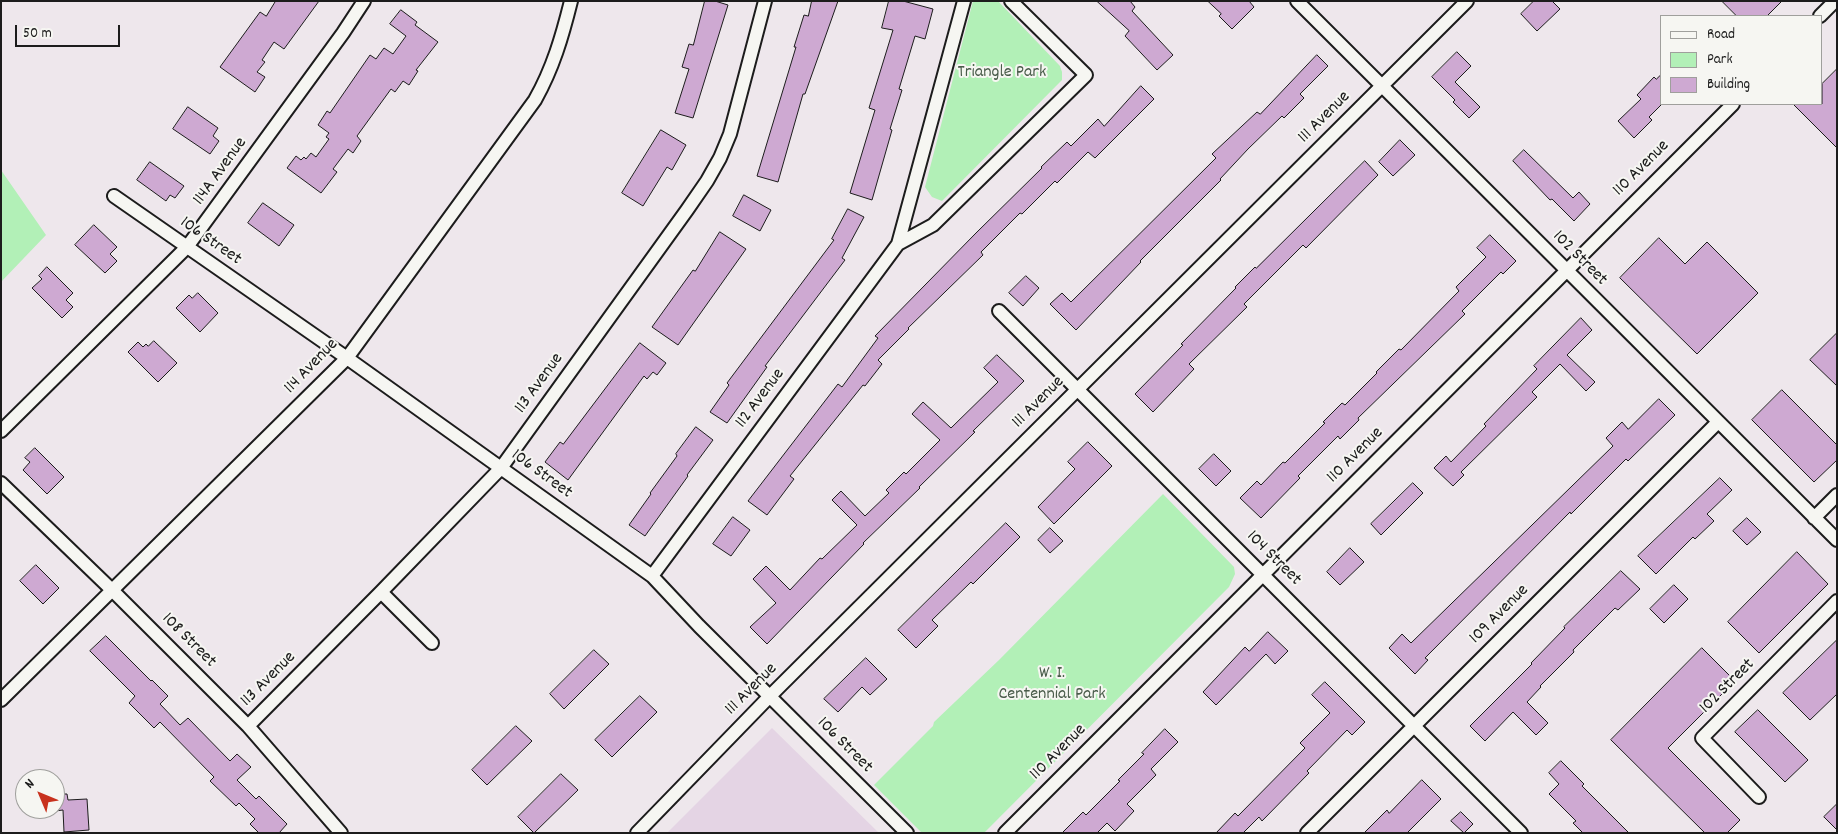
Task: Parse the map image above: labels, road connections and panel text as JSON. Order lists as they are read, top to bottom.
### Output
{
  "streets": {
    "street": [
      "111 Avenue",
      "110 Avenue",
      "114A Avenue",
      "106 Street",
      "102 Street",
      "114 Avenue",
      "113 Avenue",
      "112 Avenue",
      "104 Street",
      "109 Avenue",
      "108 Street"
    ]
  },
  "crossings": [
    ["111 Avenue", "106 Street"],
    ["111 Avenue", "102 Street"],
    ["111 Avenue", "104 Street"],
    ["110 Avenue", "102 Street"],
    ["110 Avenue", "104 Street"],
    ["114A Avenue", "106 Street"],
    ["106 Street", "114 Avenue"],
    ["106 Street", "113 Avenue"],
    ["106 Street", "112 Avenue"],
    ["102 Street", "109 Avenue"],
    ["114 Avenue", "108 Street"],
    ["113 Avenue", "108 Street"],
    ["104 Street", "109 Avenue"]
  ],
  "parks": ["Triangle Park", "W. I. Centennial Park"],
  "legend": ["Road", "Park", "Building"],
  "scale_bar": "50 m",
  "north": "top left"
}
